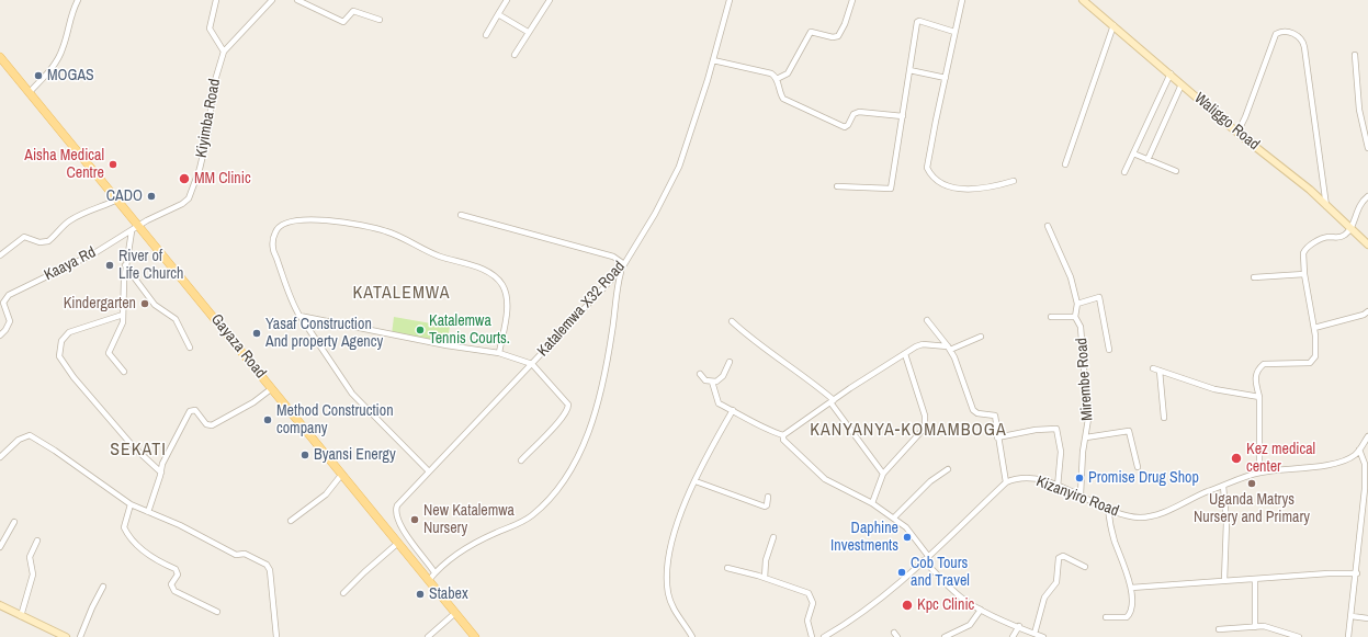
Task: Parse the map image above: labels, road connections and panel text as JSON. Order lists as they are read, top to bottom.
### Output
{
  "streets": {
    "main road": ["Gayaza Road"],
    "street": [
      "Kiyimba Road",
      "Waliggo Road",
      "Kaaya Rd",
      "Katalemwa X32 Road",
      "Mirembe Road",
      "Kizanyiro Road"
    ]
  },
  "crossings": [
    ["Kiyimba Road", "Kaaya Rd"],
    ["Kiyimba Road", "Gayaza Road"],
    ["Kaaya Rd", "Gayaza Road"],
    ["Mirembe Road", "Kizanyiro Road"]
  ],
  "districts": ["KATALEMWA", "KANYANYA-KOMAMBOGA", "SEKATI"],
  "places": [
    "MOGAS",
    "Aisha Medical Centre",
    "MM Clinic",
    "CADO",
    "River of Life Church",
    "Kindergarten",
    "Katalemwa Tennis Courts.",
    "Yasaf Construction And property Agency",
    "Method Construction company",
    "Byansi Energy",
    "Kez medical center",
    "Promise Drug Shop",
    "Uganda Matrys Nursery and Primary",
    "New Katalemwa Nursery",
    "Daphine Investments",
    "Cob Tours and Travel",
    "Stabex",
    "Kpc Clinic"
  ]
}
